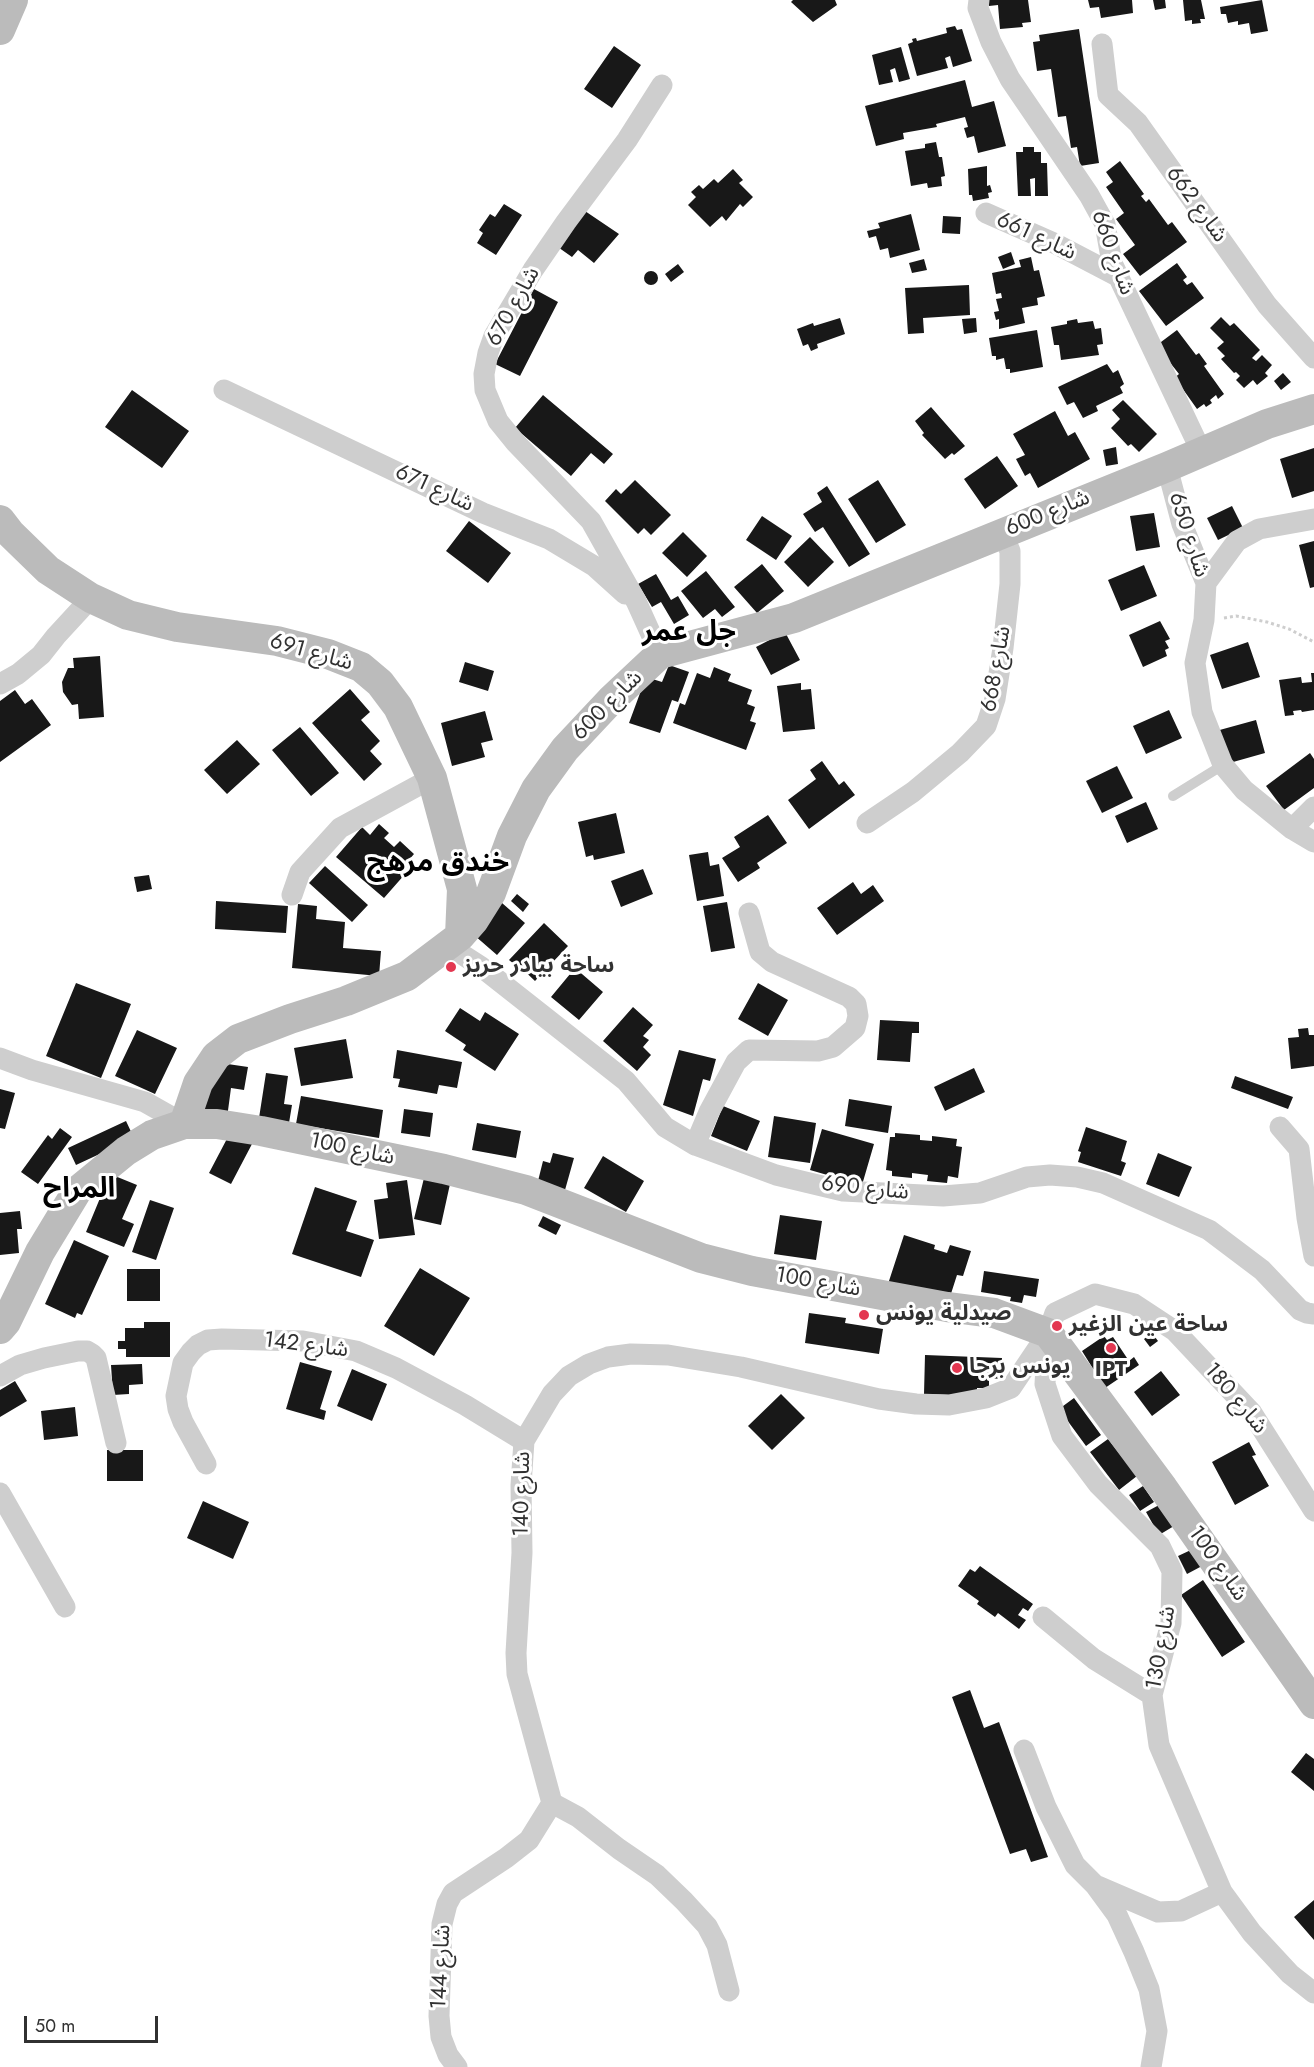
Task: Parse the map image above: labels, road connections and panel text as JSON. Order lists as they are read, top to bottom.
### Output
{
  "streets": {
    "main road": ["شارع 600", "شارع 691", "شارع 100"],
    "street": [
      "شارع 662",
      "شارع 661",
      "شارع 660",
      "شارع 670",
      "شارع 671",
      "شارع 650",
      "شارع 668",
      "شارع 690",
      "شارع 142",
      "شارع 180",
      "شارع 140",
      "شارع 130",
      "شارع 144"
    ]
  },
  "crossings": [
    ["شارع 661", "شارع 660"],
    ["شارع 660", "شارع 600"],
    ["شارع 670", "شارع 671"],
    ["شارع 670", "شارع 600"],
    ["شارع 600", "شارع 650"],
    ["شارع 600", "شارع 691"],
    ["شارع 600", "شارع 668"],
    ["شارع 600", "شارع 100"],
    ["شارع 600", "شارع 690"],
    ["شارع 691", "شارع 690"],
    ["شارع 100", "شارع 180"],
    ["شارع 100", "شارع 140"],
    ["شارع 100", "شارع 130"],
    ["شارع 142", "شارع 140"],
    ["شارع 180", "شارع 140"],
    ["شارع 180", "شارع 130"],
    ["شارع 140", "شارع 130"],
    ["شارع 140", "شارع 144"]
  ],
  "districts": ["جل عمر", "خندق مرهج", "المراح"],
  "places": [
    "ساحة بيادر حريز",
    "صيدلية يونس",
    "ساحة عين الزغير",
    "IPT",
    "يونس برجا"
  ],
  "scale_bar": "50 m"
}
